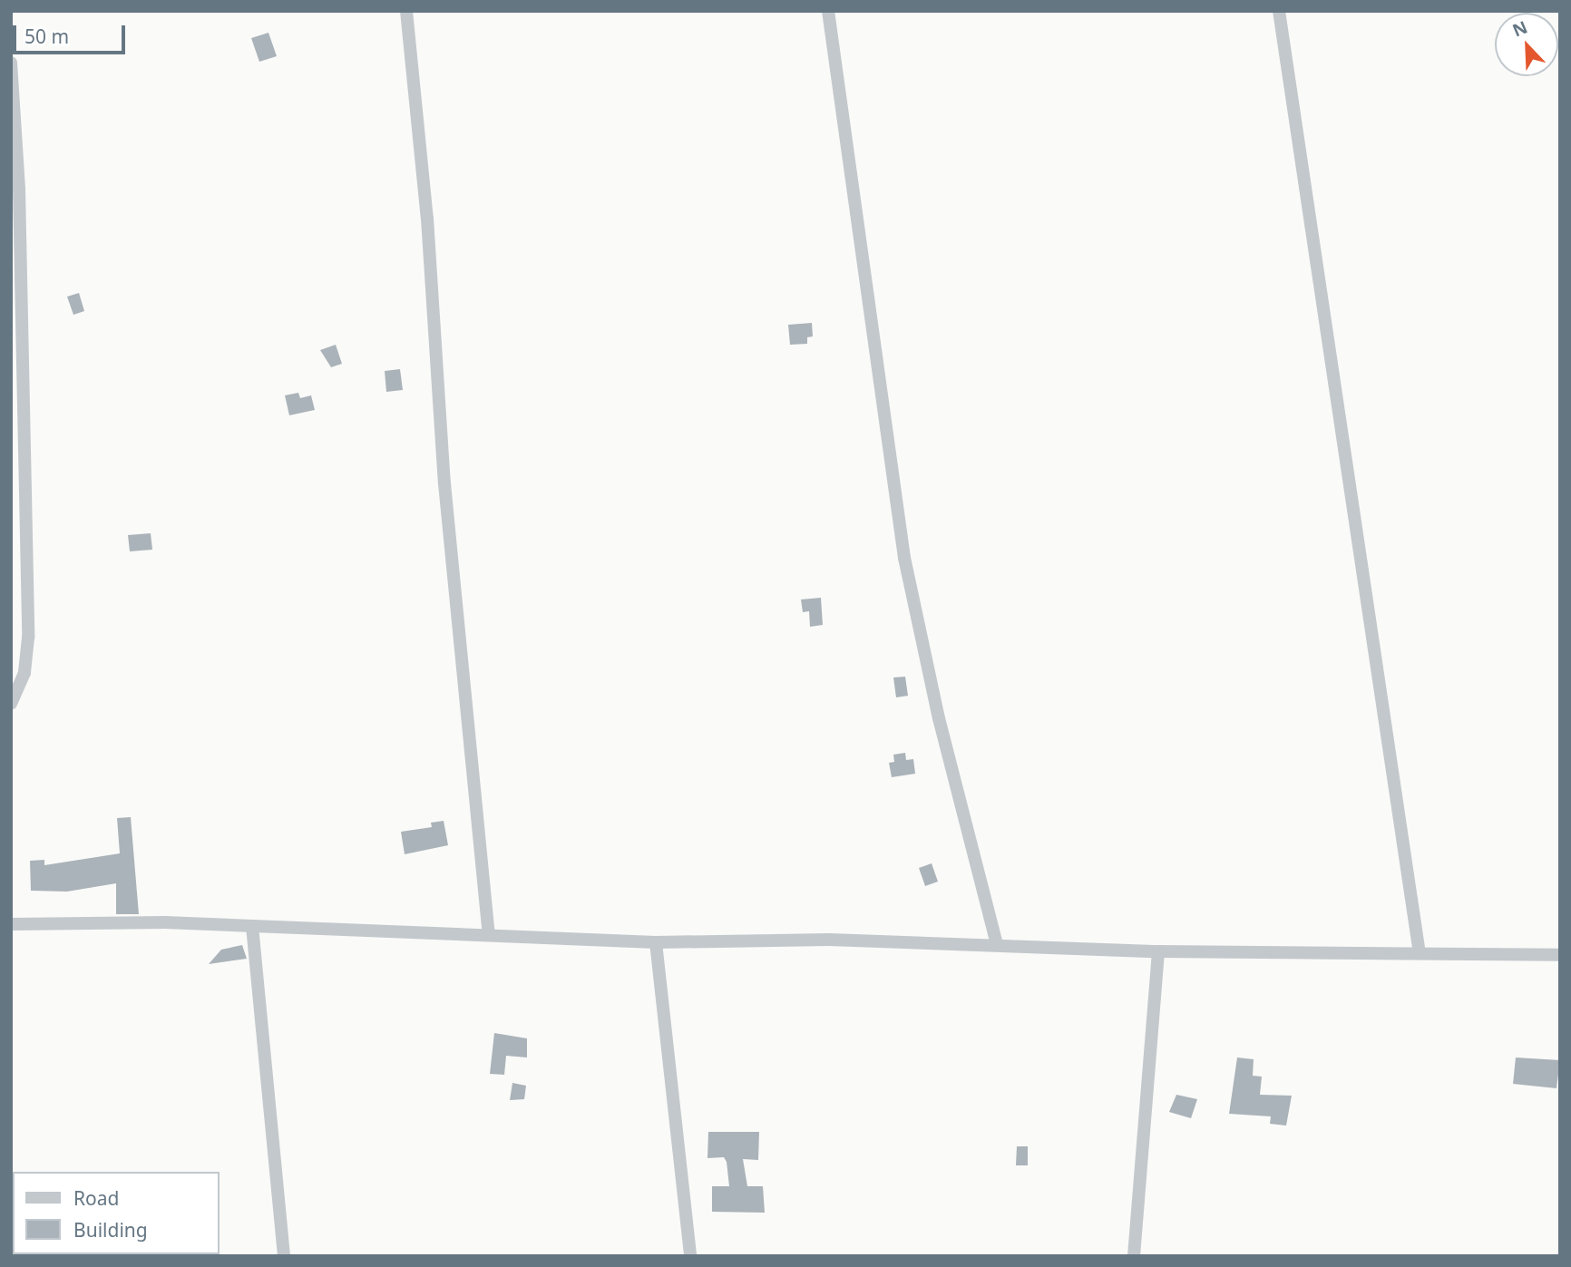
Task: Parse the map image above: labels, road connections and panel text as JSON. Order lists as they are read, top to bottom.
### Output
{
  "legend": ["Road", "Building"],
  "scale_bar": "50 m",
  "north": "top left"
}
